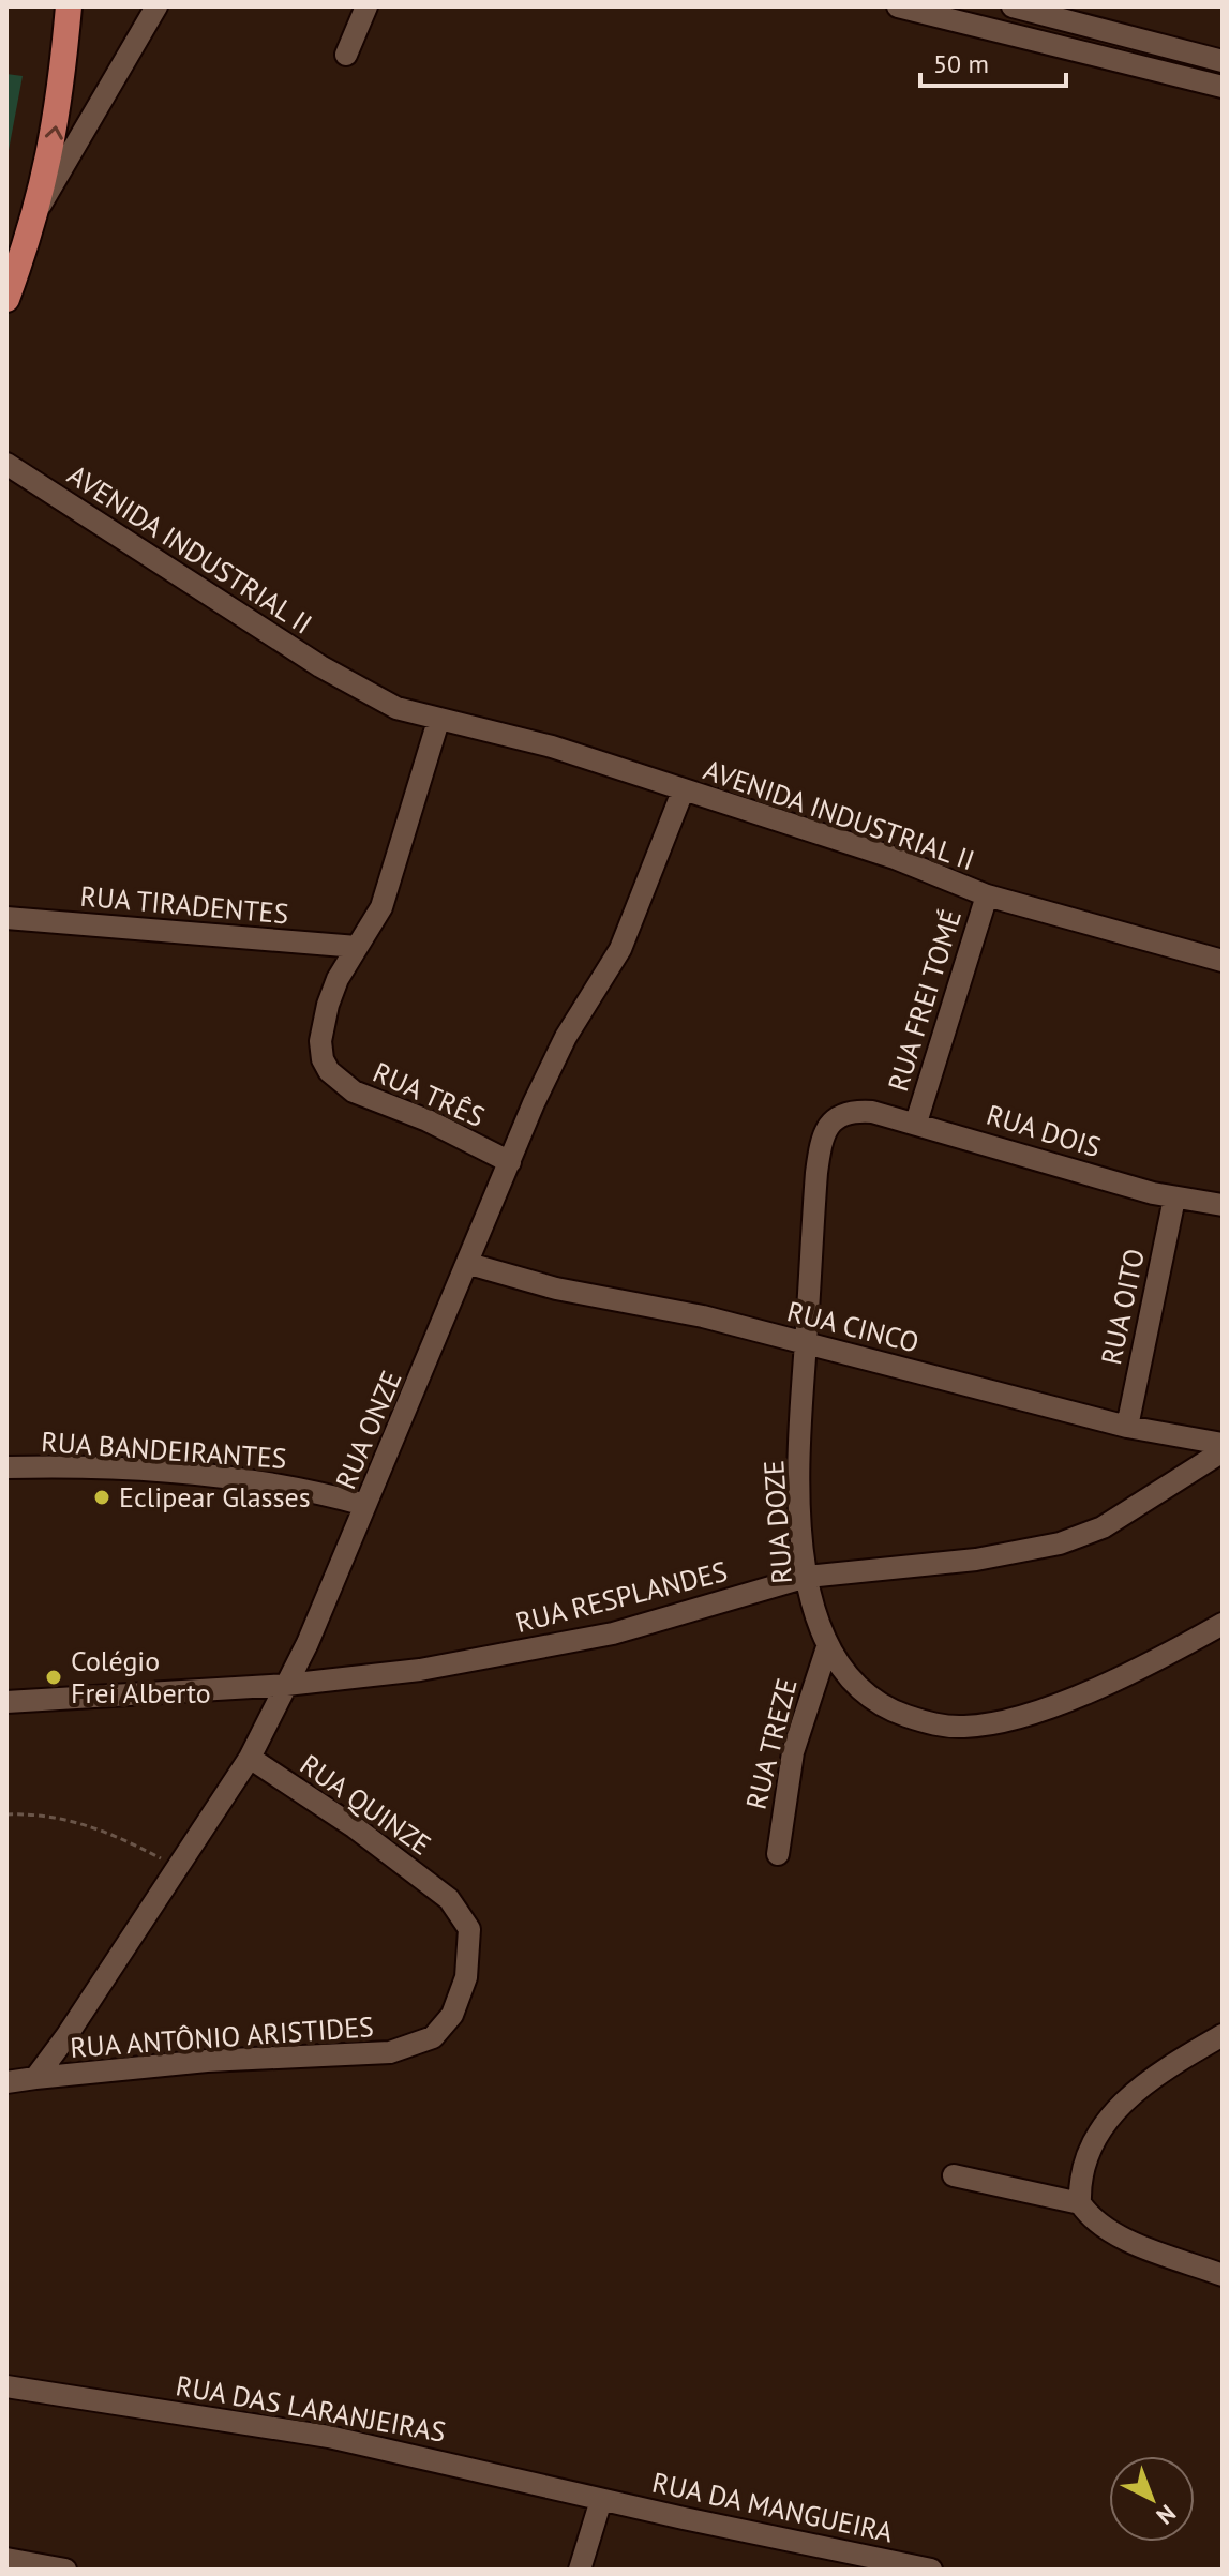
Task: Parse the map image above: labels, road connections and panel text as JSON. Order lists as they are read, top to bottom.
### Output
{
  "streets": {
    "street": [
      "AVENIDA INDUSTRIAL II",
      "RUA TIRADENTES",
      "RUA FREI TOMÉ",
      "RUA TRÊS",
      "RUA DOIS",
      "RUA OITO",
      "RUA CINCO",
      "RUA ONZE",
      "RUA BANDEIRANTES",
      "RUA DOZE",
      "RUA RESPLANDES",
      "RUA TREZE",
      "RUA QUINZE",
      "RUA ANTÔNIO ARISTIDES",
      "RUA DAS LARANJEIRAS",
      "RUA DA MANGUEIRA"
    ]
  },
  "crossings": [
    ["AVENIDA INDUSTRIAL II", "RUA FREI TOMÉ"],
    ["AVENIDA INDUSTRIAL II", "RUA ONZE"],
    ["RUA TIRADENTES", "RUA TRÊS"],
    ["RUA FREI TOMÉ", "RUA DOIS"],
    ["RUA TRÊS", "RUA ONZE"],
    ["RUA DOIS", "RUA OITO"],
    ["RUA DOIS", "RUA DOZE"],
    ["RUA OITO", "RUA CINCO"],
    ["RUA CINCO", "RUA ONZE"],
    ["RUA CINCO", "RUA DOZE"],
    ["RUA ONZE", "RUA BANDEIRANTES"],
    ["RUA ONZE", "RUA RESPLANDES"],
    ["RUA ONZE", "RUA QUINZE"],
    ["RUA ONZE", "RUA ANTÔNIO ARISTIDES"],
    ["RUA DOZE", "RUA RESPLANDES"],
    ["RUA DOZE", "RUA TREZE"],
    ["RUA QUINZE", "RUA ANTÔNIO ARISTIDES"],
    ["RUA DAS LARANJEIRAS", "RUA DA MANGUEIRA"]
  ],
  "places": ["Eclipear Glasses", "Colégio Frei Alberto"],
  "scale_bar": "50 m",
  "north": "bottom right"
}
